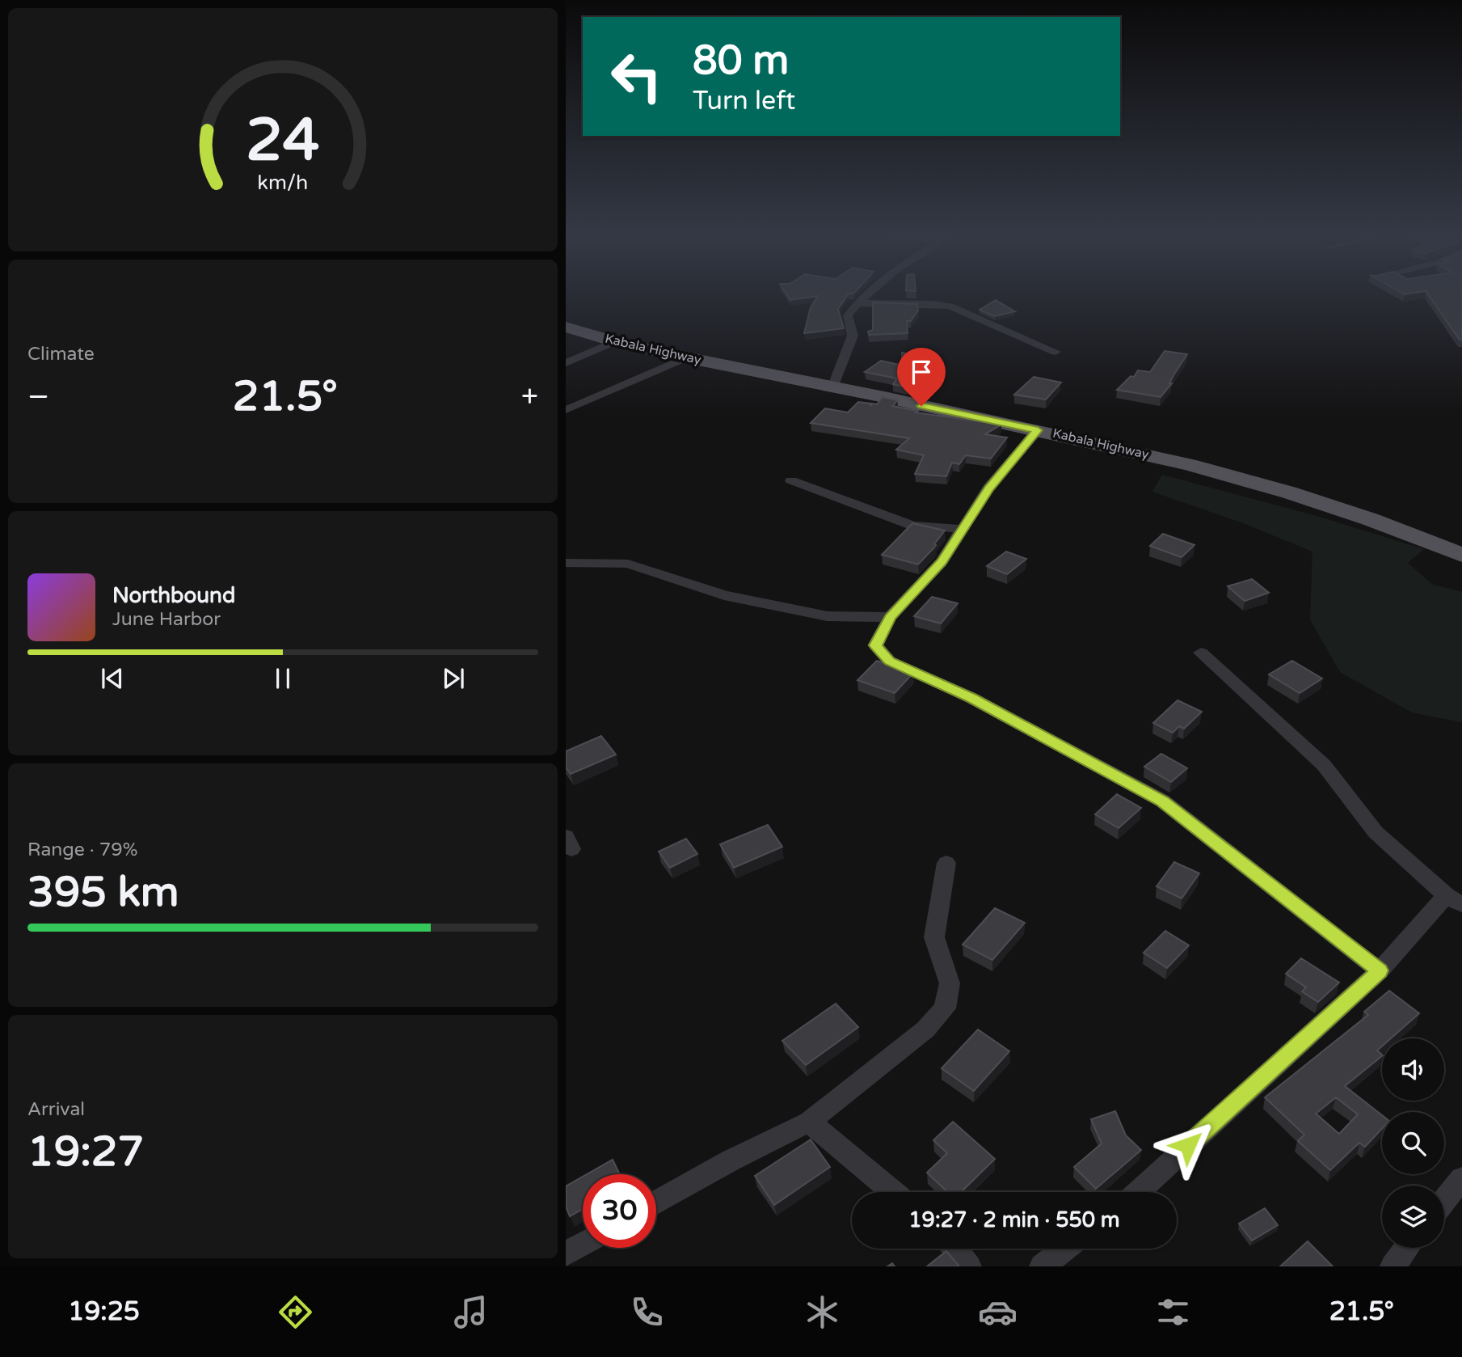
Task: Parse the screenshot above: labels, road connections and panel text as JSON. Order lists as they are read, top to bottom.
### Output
{
  "streets": {
    "main road": ["Kabala Highway"]
  },
  "page": {
    "turn": ["80 m", "Turn left"],
    "tile": [
      "Climate",
      ["Range · 79%", "395 km"],
      ["Arrival", "19:27"]
    ],
    "heat": ["−", "21.5°", "+"],
    "song": ["Northbound", "June Harbor"],
    "limit": "30",
    "trip": "19:27 · 2 min · 550 m",
    "tabs": ["19:25", "21.5°"],
    "gauge": ["24", "km/h"]
  }
}
